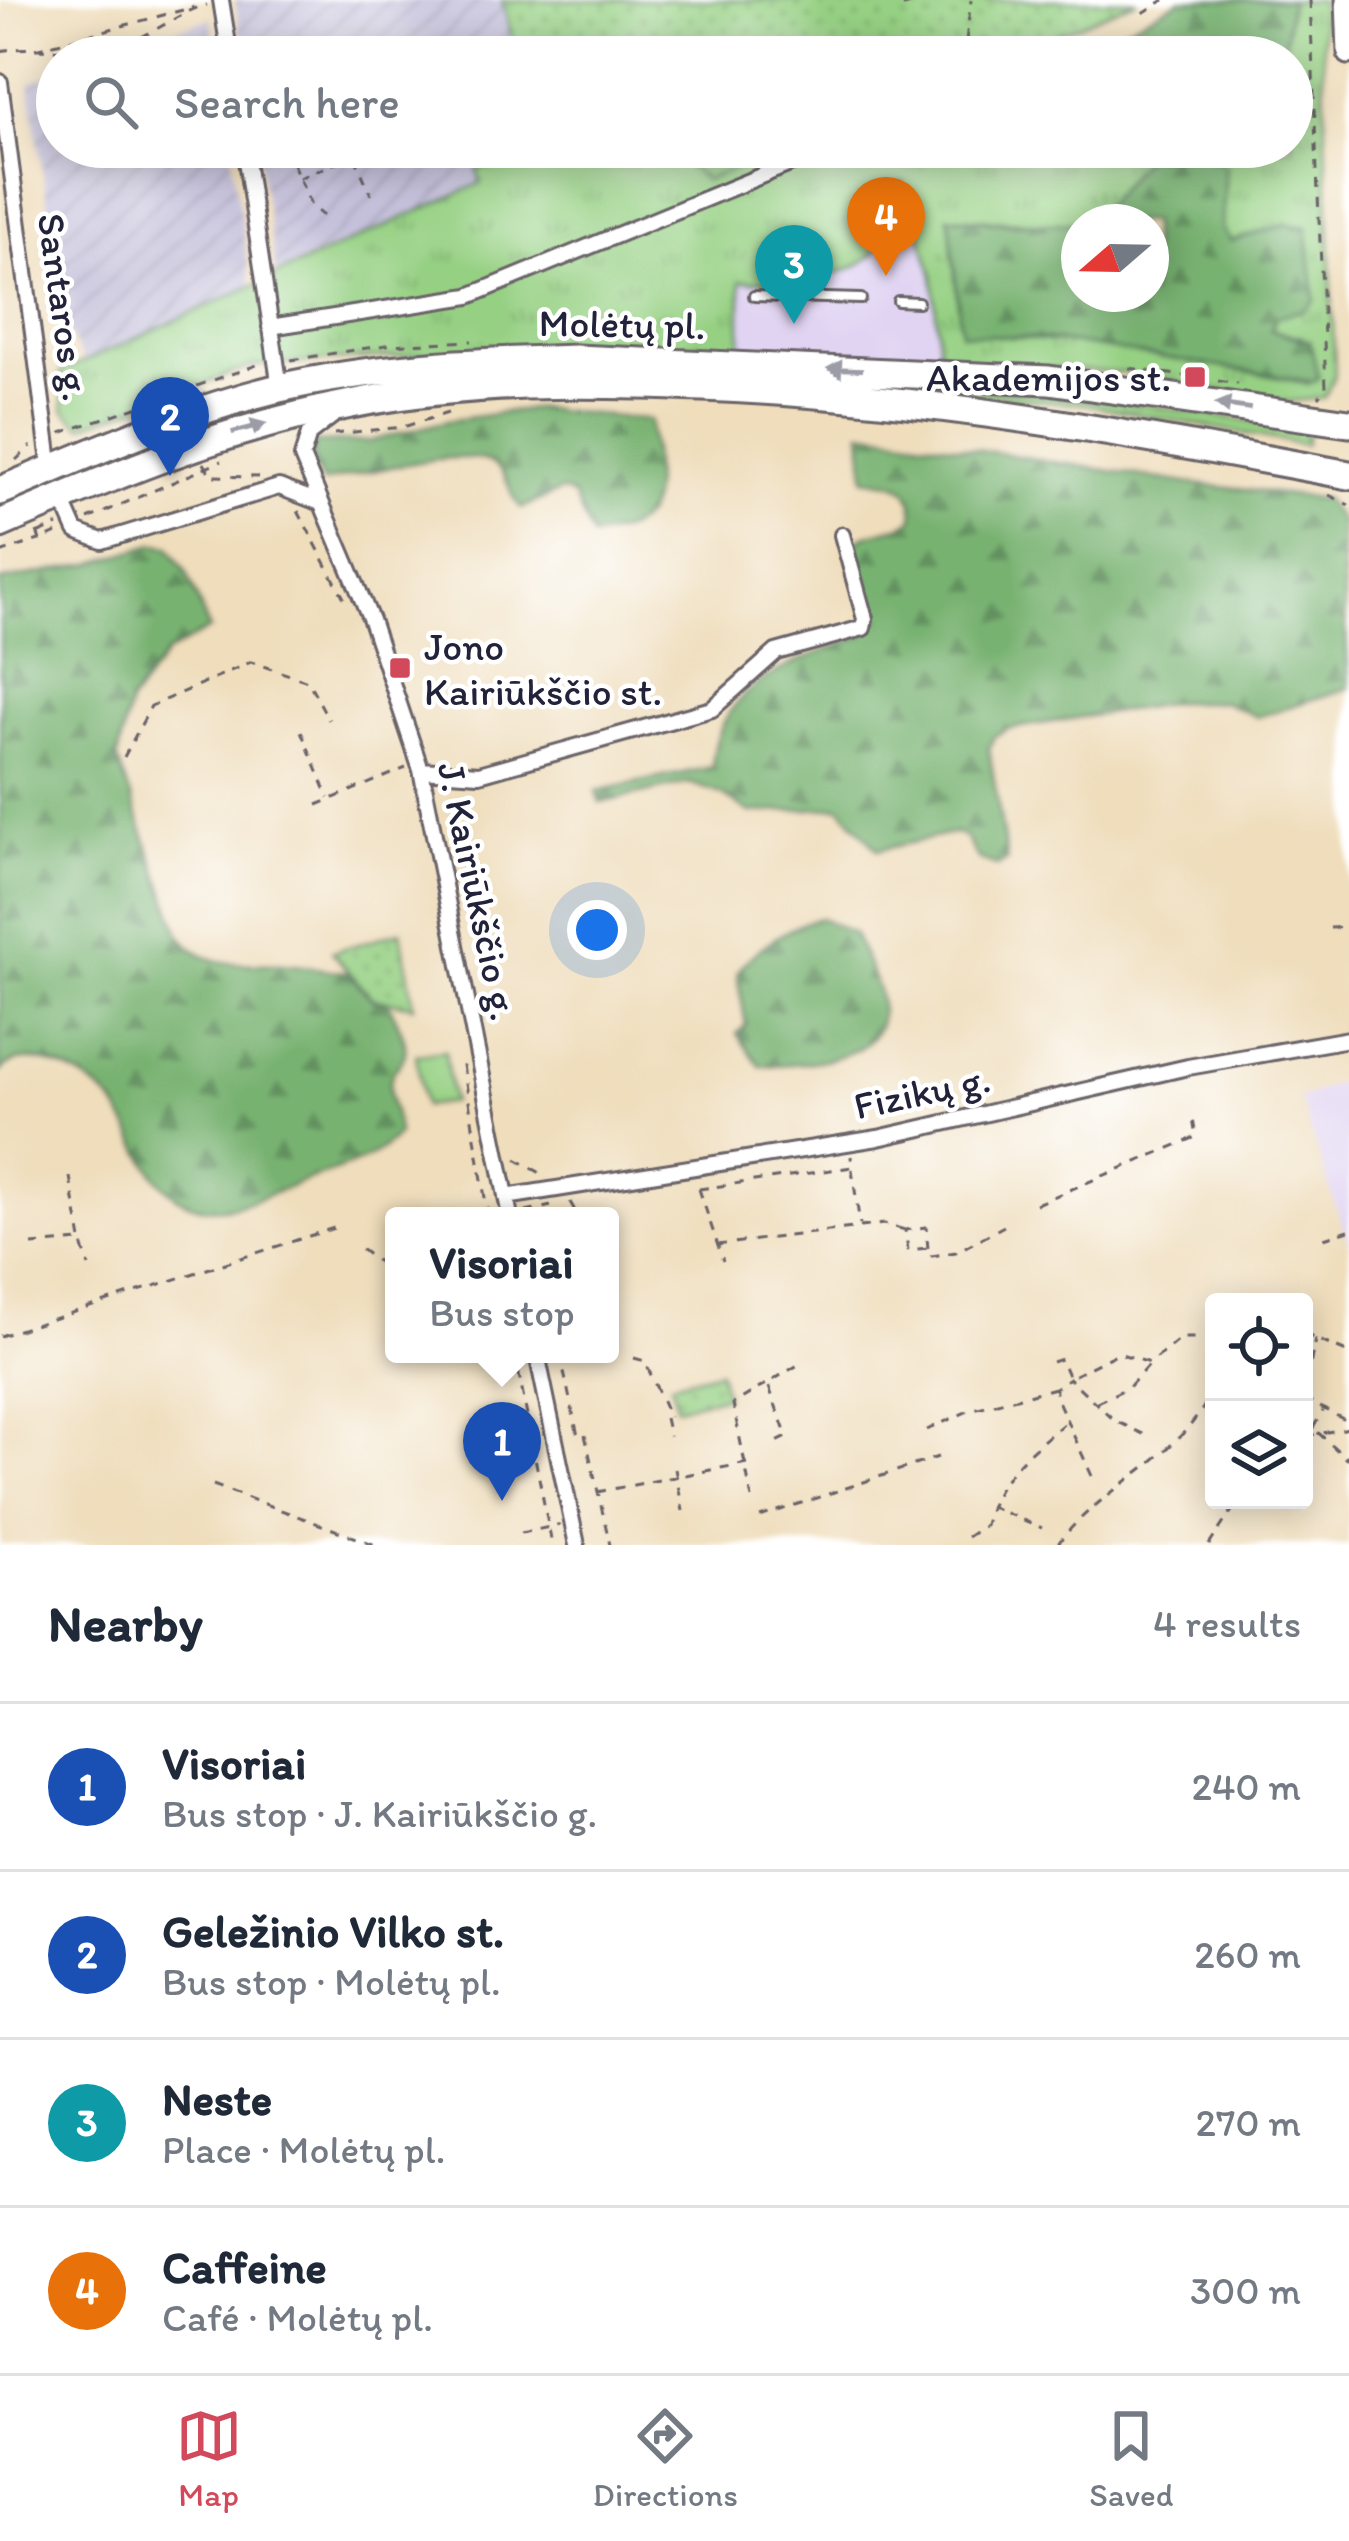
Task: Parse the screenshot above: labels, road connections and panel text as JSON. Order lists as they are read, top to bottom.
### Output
{
  "streets": {
    "highway": ["Molėtų pl."],
    "street": ["Santaros g.", "J. Kairiūkščio g.", "Fizikų g."]
  },
  "crossings": [
    ["Santaros g.", "Molėtų pl."],
    ["J. Kairiūkščio g.", "Fizikų g."]
  ],
  "places": {
    "transit": ["Akademijos st.", "Jono Kairiūkščio st."]
  },
  "north": "left",
  "page": {
    "search": "Search here",
    "pins": [
      "4",
      "3",
      "2",
      "1"
    ],
    "popup": ["Visoriai", "Bus stop"],
    "heading": ["Nearby", "4 results"],
    "list": [
      {
        "mark": "1",
        "name": "Visoriai",
        "note": "Bus stop · J. Kairiūkščio g.",
        "value": "240 m"
      },
      {
        "mark": "2",
        "name": "Geležinio Vilko st.",
        "note": "Bus stop · Molėtų pl.",
        "value": "260 m"
      },
      {
        "mark": "3",
        "name": "Neste",
        "note": "Place · Molėtų pl.",
        "value": "270 m"
      },
      {
        "mark": "4",
        "name": "Caffeine",
        "note": "Café · Molėtų pl.",
        "value": "300 m"
      }
    ],
    "nav": ["Map", "Directions", "Saved"]
  }
}
